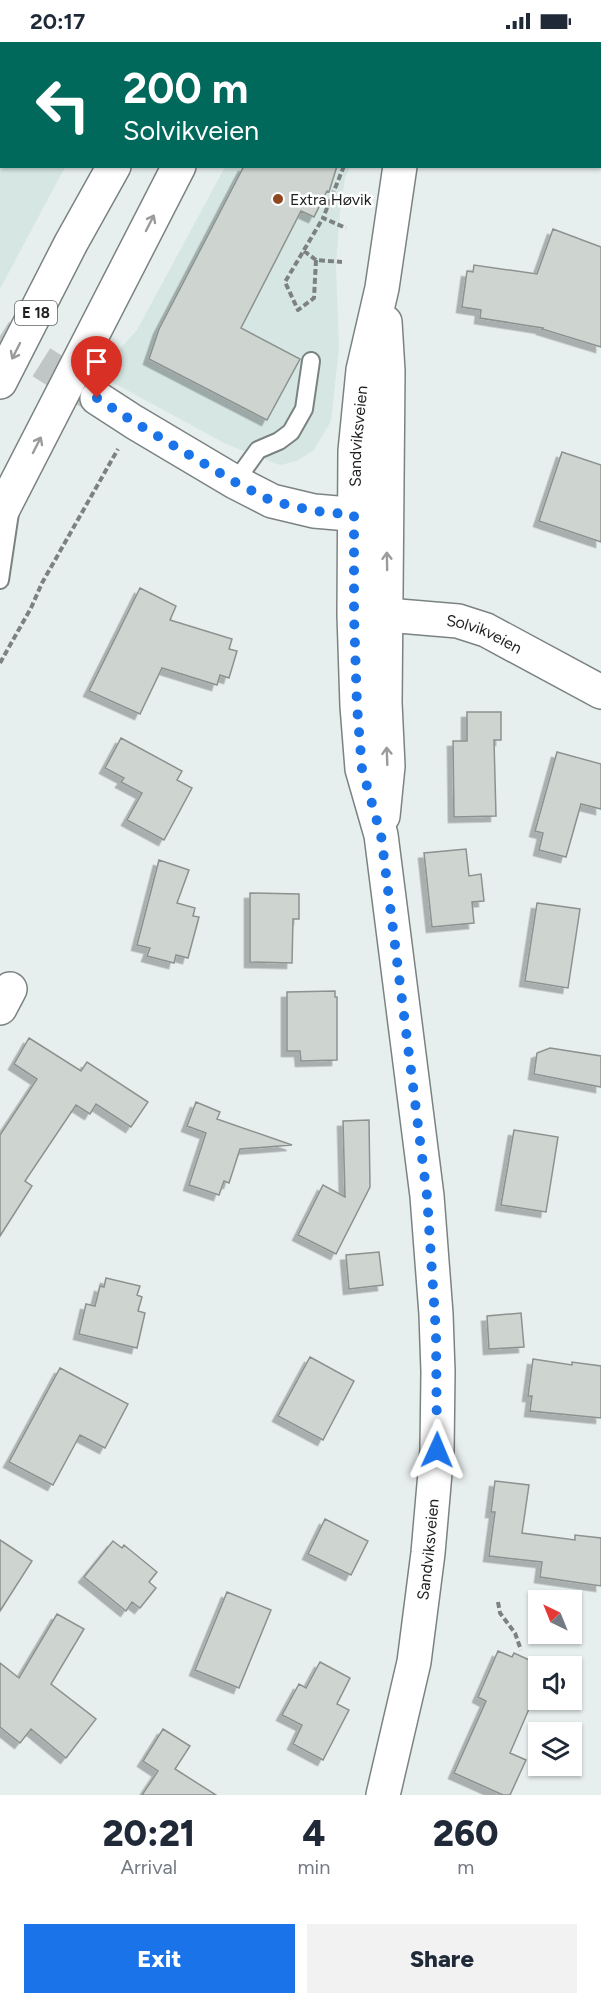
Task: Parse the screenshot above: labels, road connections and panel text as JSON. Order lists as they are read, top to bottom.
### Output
{
  "streets": {
    "main road": ["E 18", "Sandviksveien", "Solvikveien"]
  },
  "crossings": [
    ["Sandviksveien", "Solvikveien"]
  ],
  "places": ["Extra Høvik"],
  "north": "top left",
  "page": {
    "status": "20:17",
    "turn": ["200 m", "Solvikveien"],
    "eta": [
      "20:21",
      "Arrival",
      "4",
      "min",
      "260",
      "m"
    ],
    "buttons": ["Exit", "Share"]
  }
}
